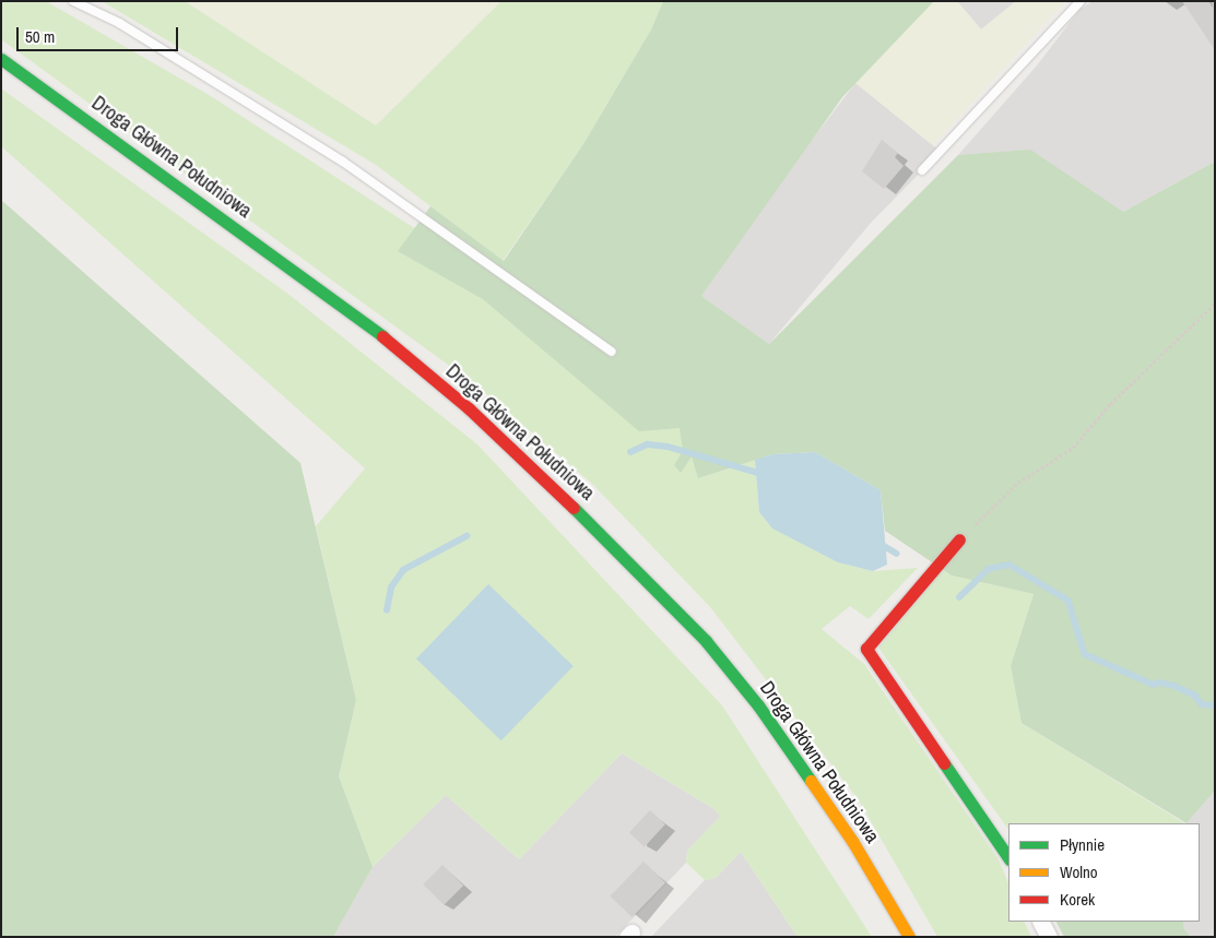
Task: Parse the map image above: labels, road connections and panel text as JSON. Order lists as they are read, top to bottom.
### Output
{
  "streets": {
    "main road": ["Droga Główna Południowa"]
  },
  "legend": ["Płynnie", "Wolno", "Korek"],
  "scale_bar": "50 m"
}
